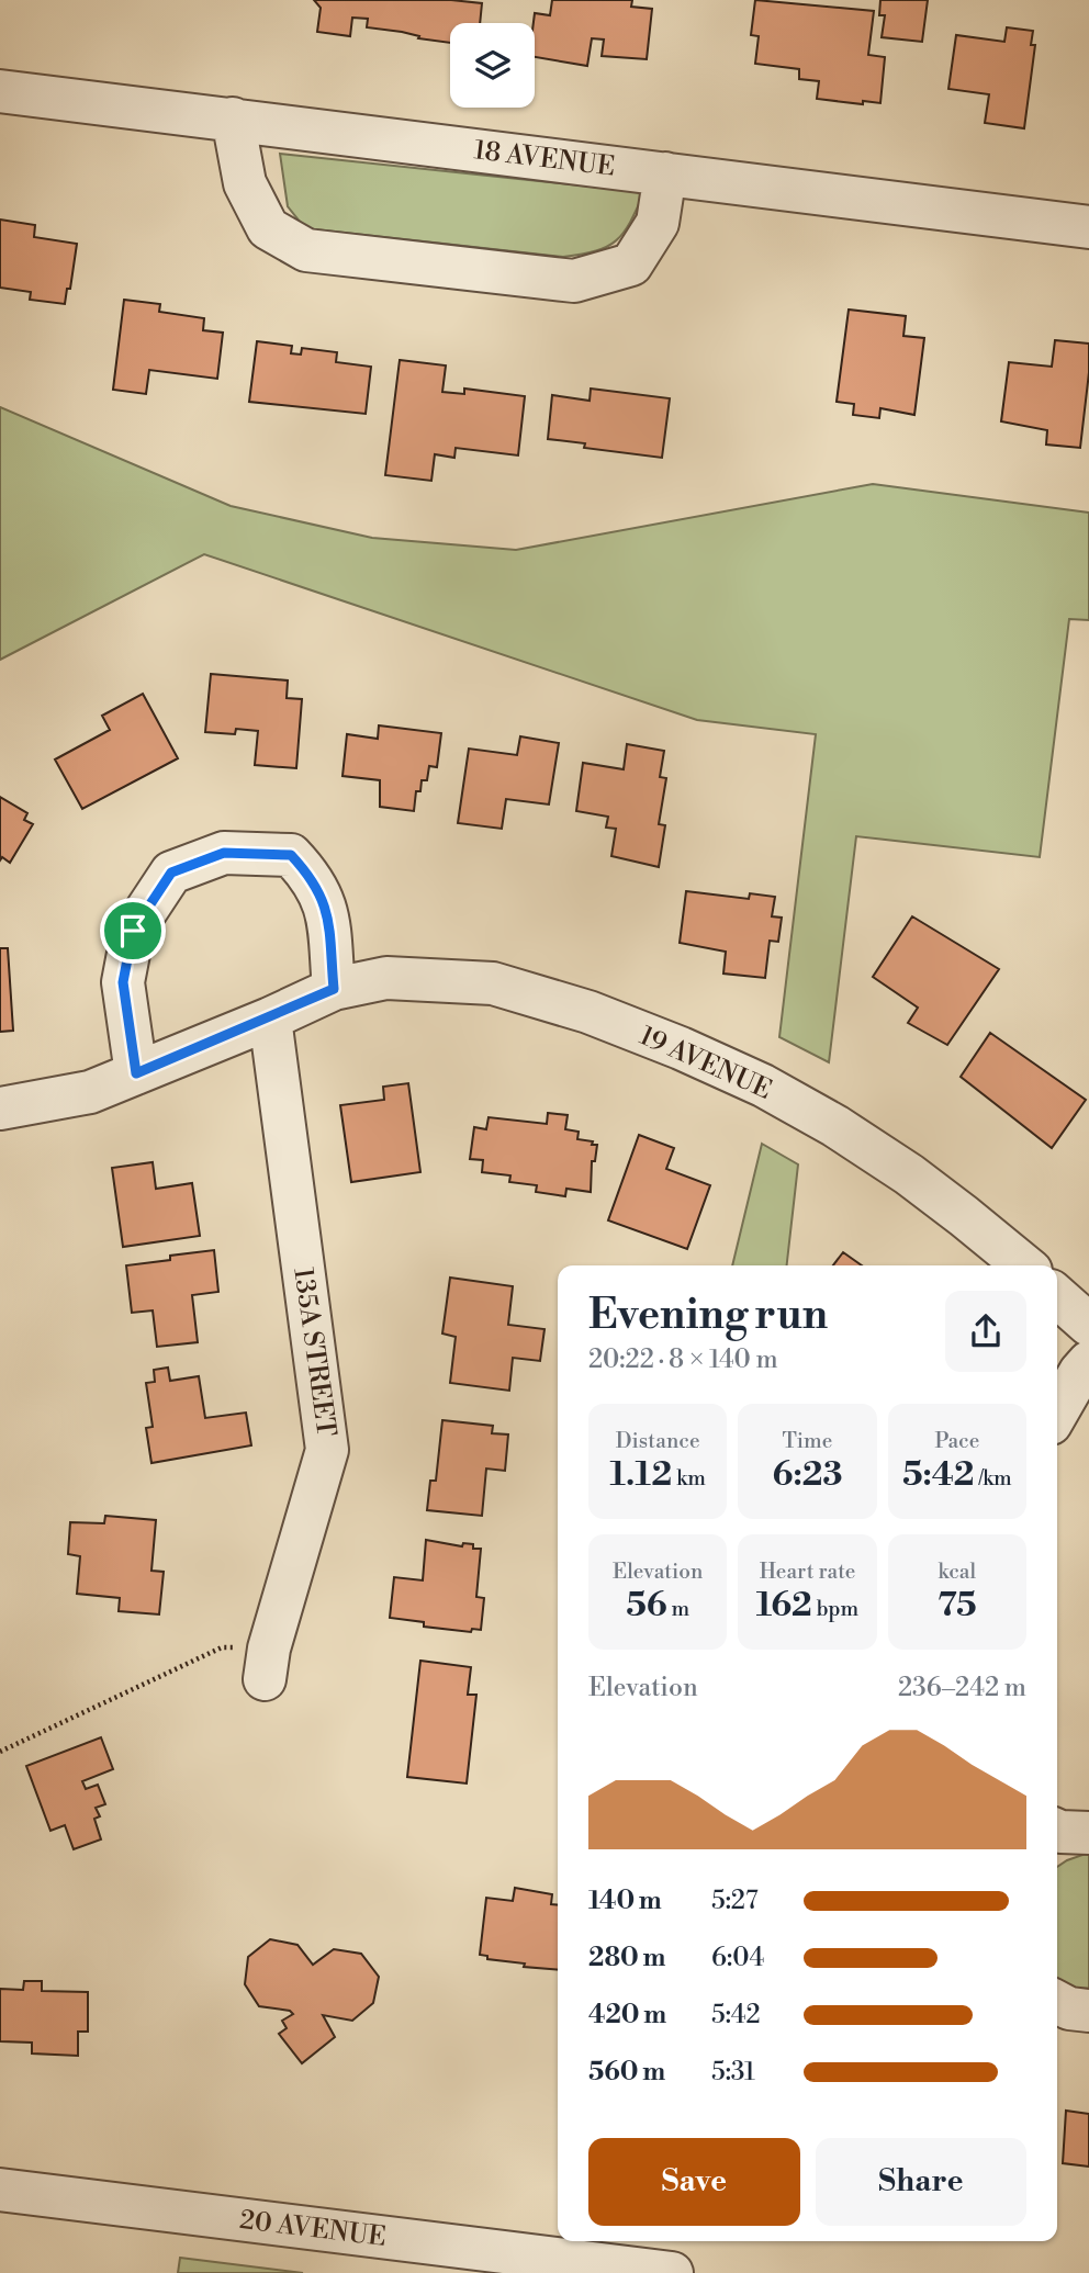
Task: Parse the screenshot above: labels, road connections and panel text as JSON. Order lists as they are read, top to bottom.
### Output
{
  "streets": {
    "street": [
      "18 AVENUE",
      "19 AVENUE",
      "135A STREET",
      "20 AVENUE"
    ]
  },
  "crossings": [
    ["19 AVENUE", "135A STREET"]
  ],
  "page": {
    "heading": ["Evening run", "20:22 · 8 × 140 m"],
    "stats": [
      ["Distance", "1.12 km"],
      ["Time", "6:23"],
      ["Pace", "5:42 /km"],
      ["Elevation", "56 m"],
      ["Heart rate", "162 bpm"],
      ["kcal", "75"]
    ],
    "chart": ["Elevation", "236–242 m"],
    "list": [
      {
        "name": "140 m",
        "note": "5:27"
      },
      {
        "name": "280 m",
        "note": "6:04"
      },
      {
        "name": "420 m",
        "note": "5:42"
      },
      {
        "name": "560 m",
        "note": "5:31"
      }
    ],
    "buttons": ["Save", "Share"]
  }
}
